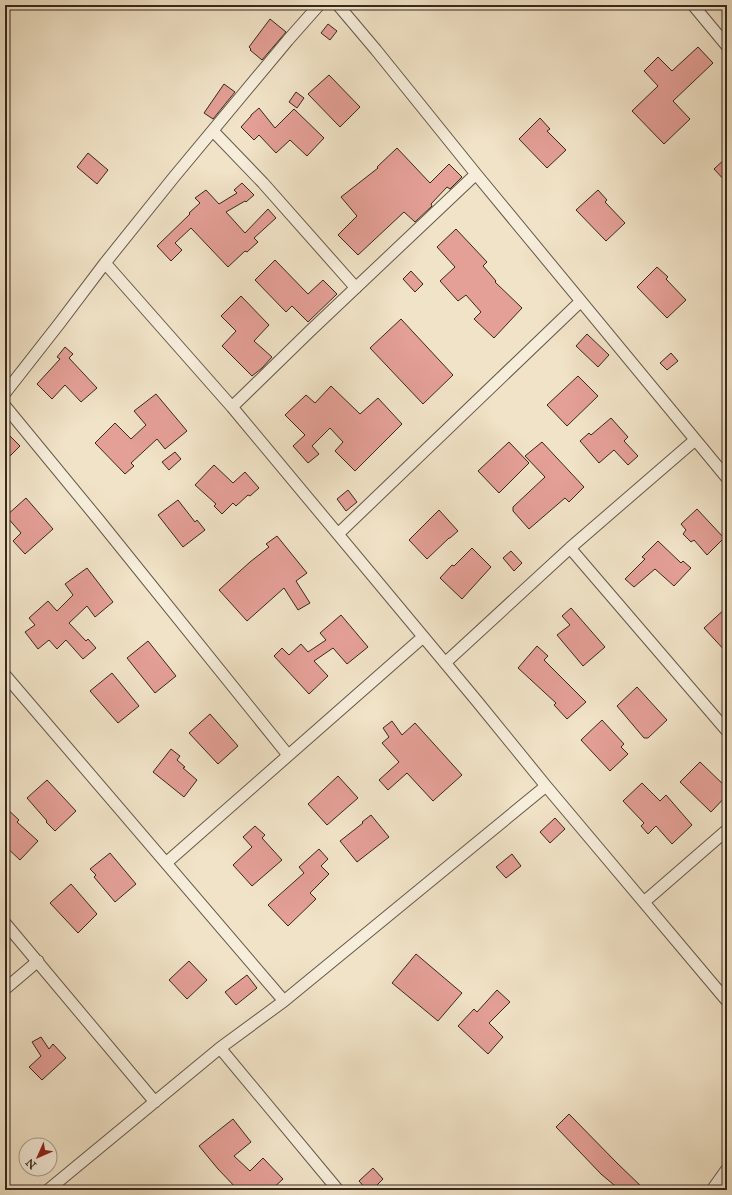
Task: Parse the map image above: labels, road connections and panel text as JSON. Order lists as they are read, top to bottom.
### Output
{
  "north": "bottom left"
}
